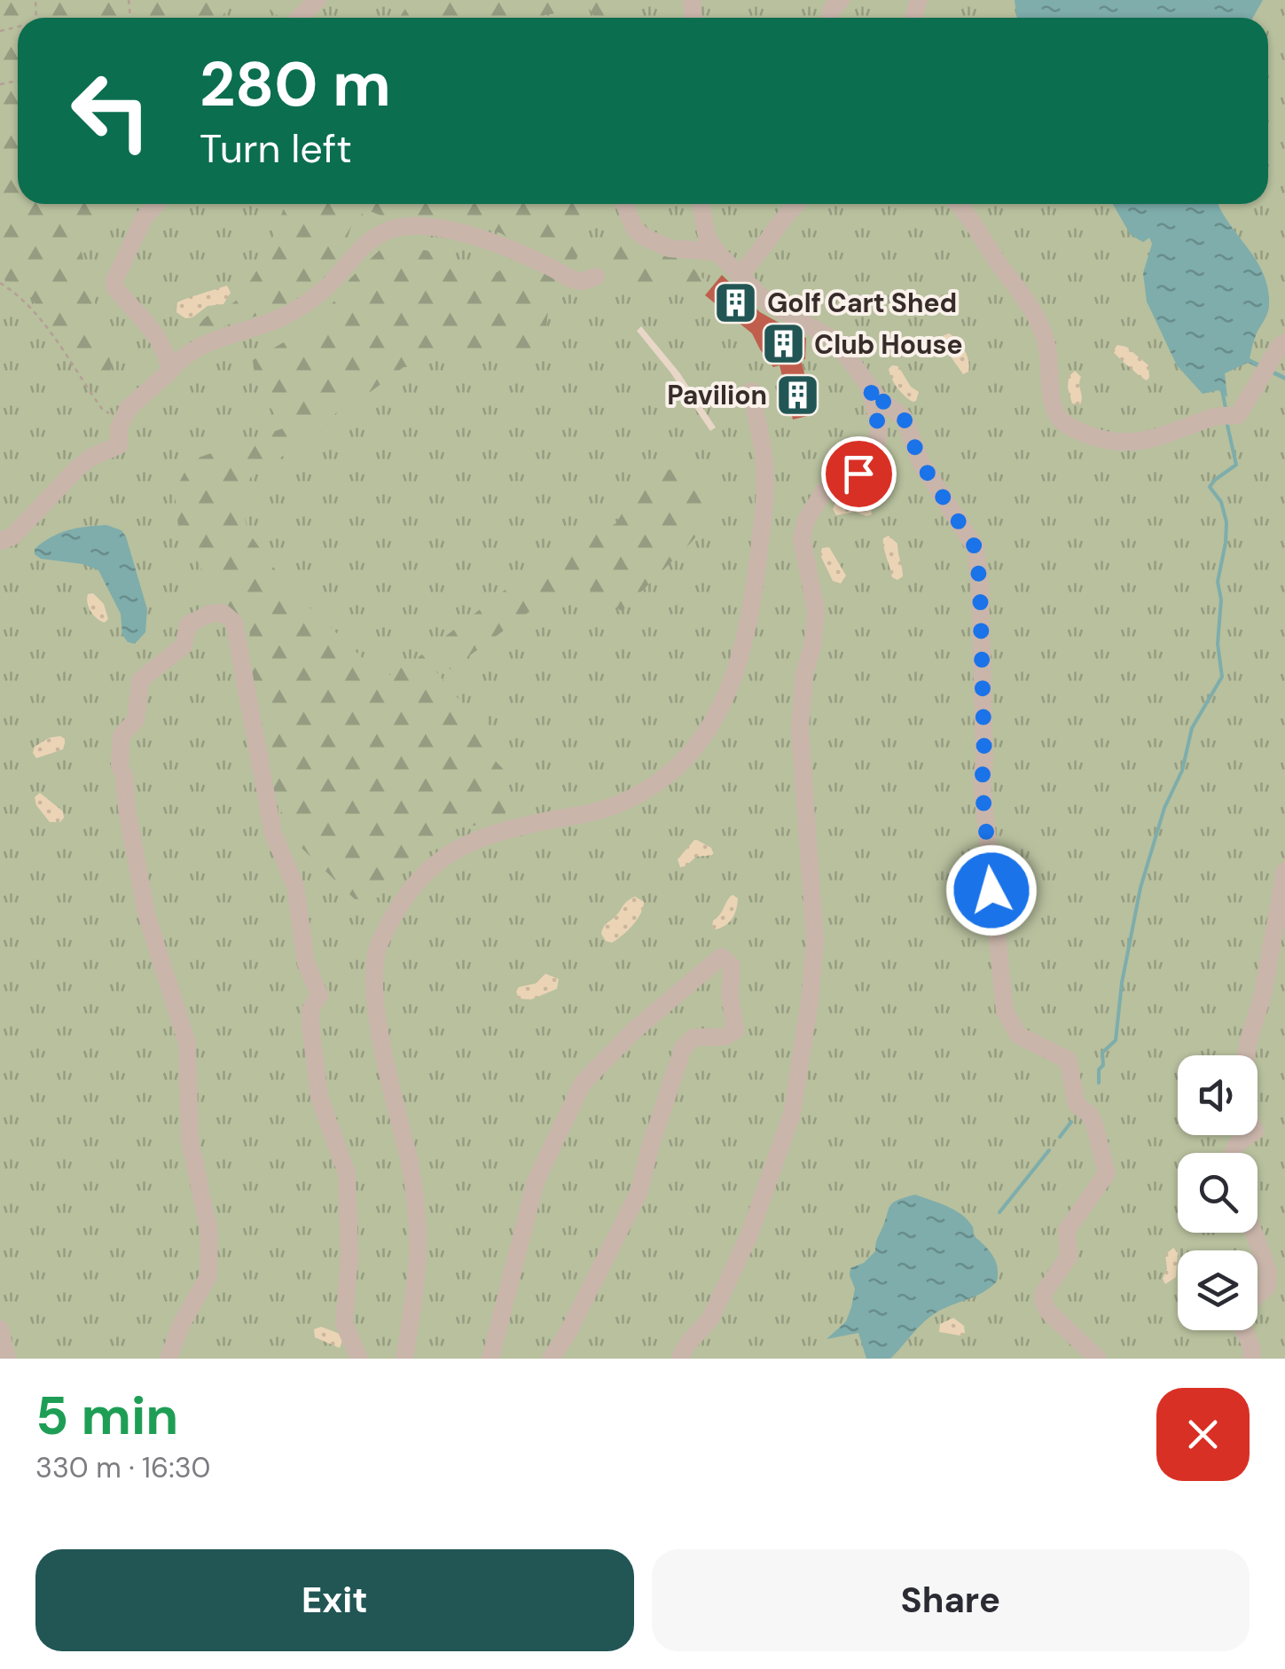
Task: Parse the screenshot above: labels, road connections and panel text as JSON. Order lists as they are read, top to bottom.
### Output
{
  "places": {
    "building": ["Golf Cart Shed", "Club House", "Pavilion"]
  },
  "page": {
    "turn": ["280 m", "Turn left"],
    "heading": ["5 min", "330 m · 16:30"],
    "buttons": ["Exit", "Share"]
  }
}
